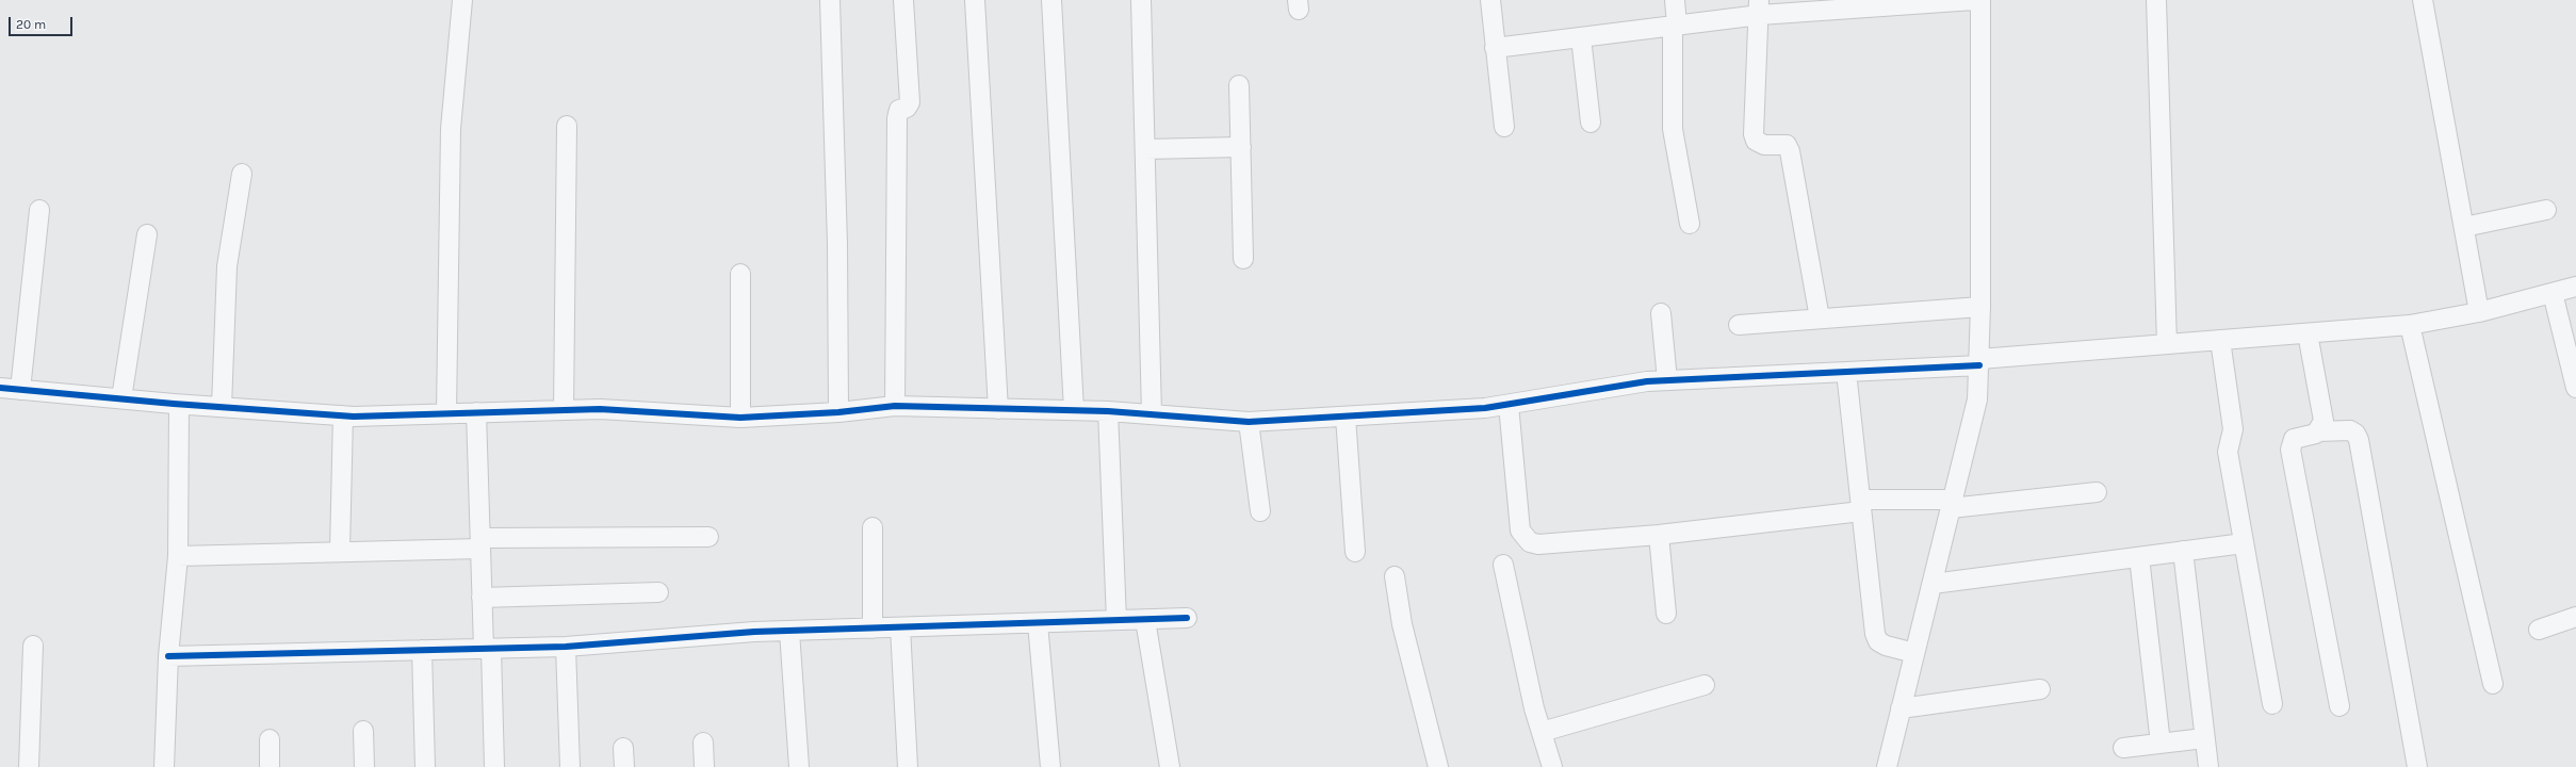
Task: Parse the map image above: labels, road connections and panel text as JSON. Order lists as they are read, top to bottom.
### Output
{
  "scale_bar": "20 m"
}
